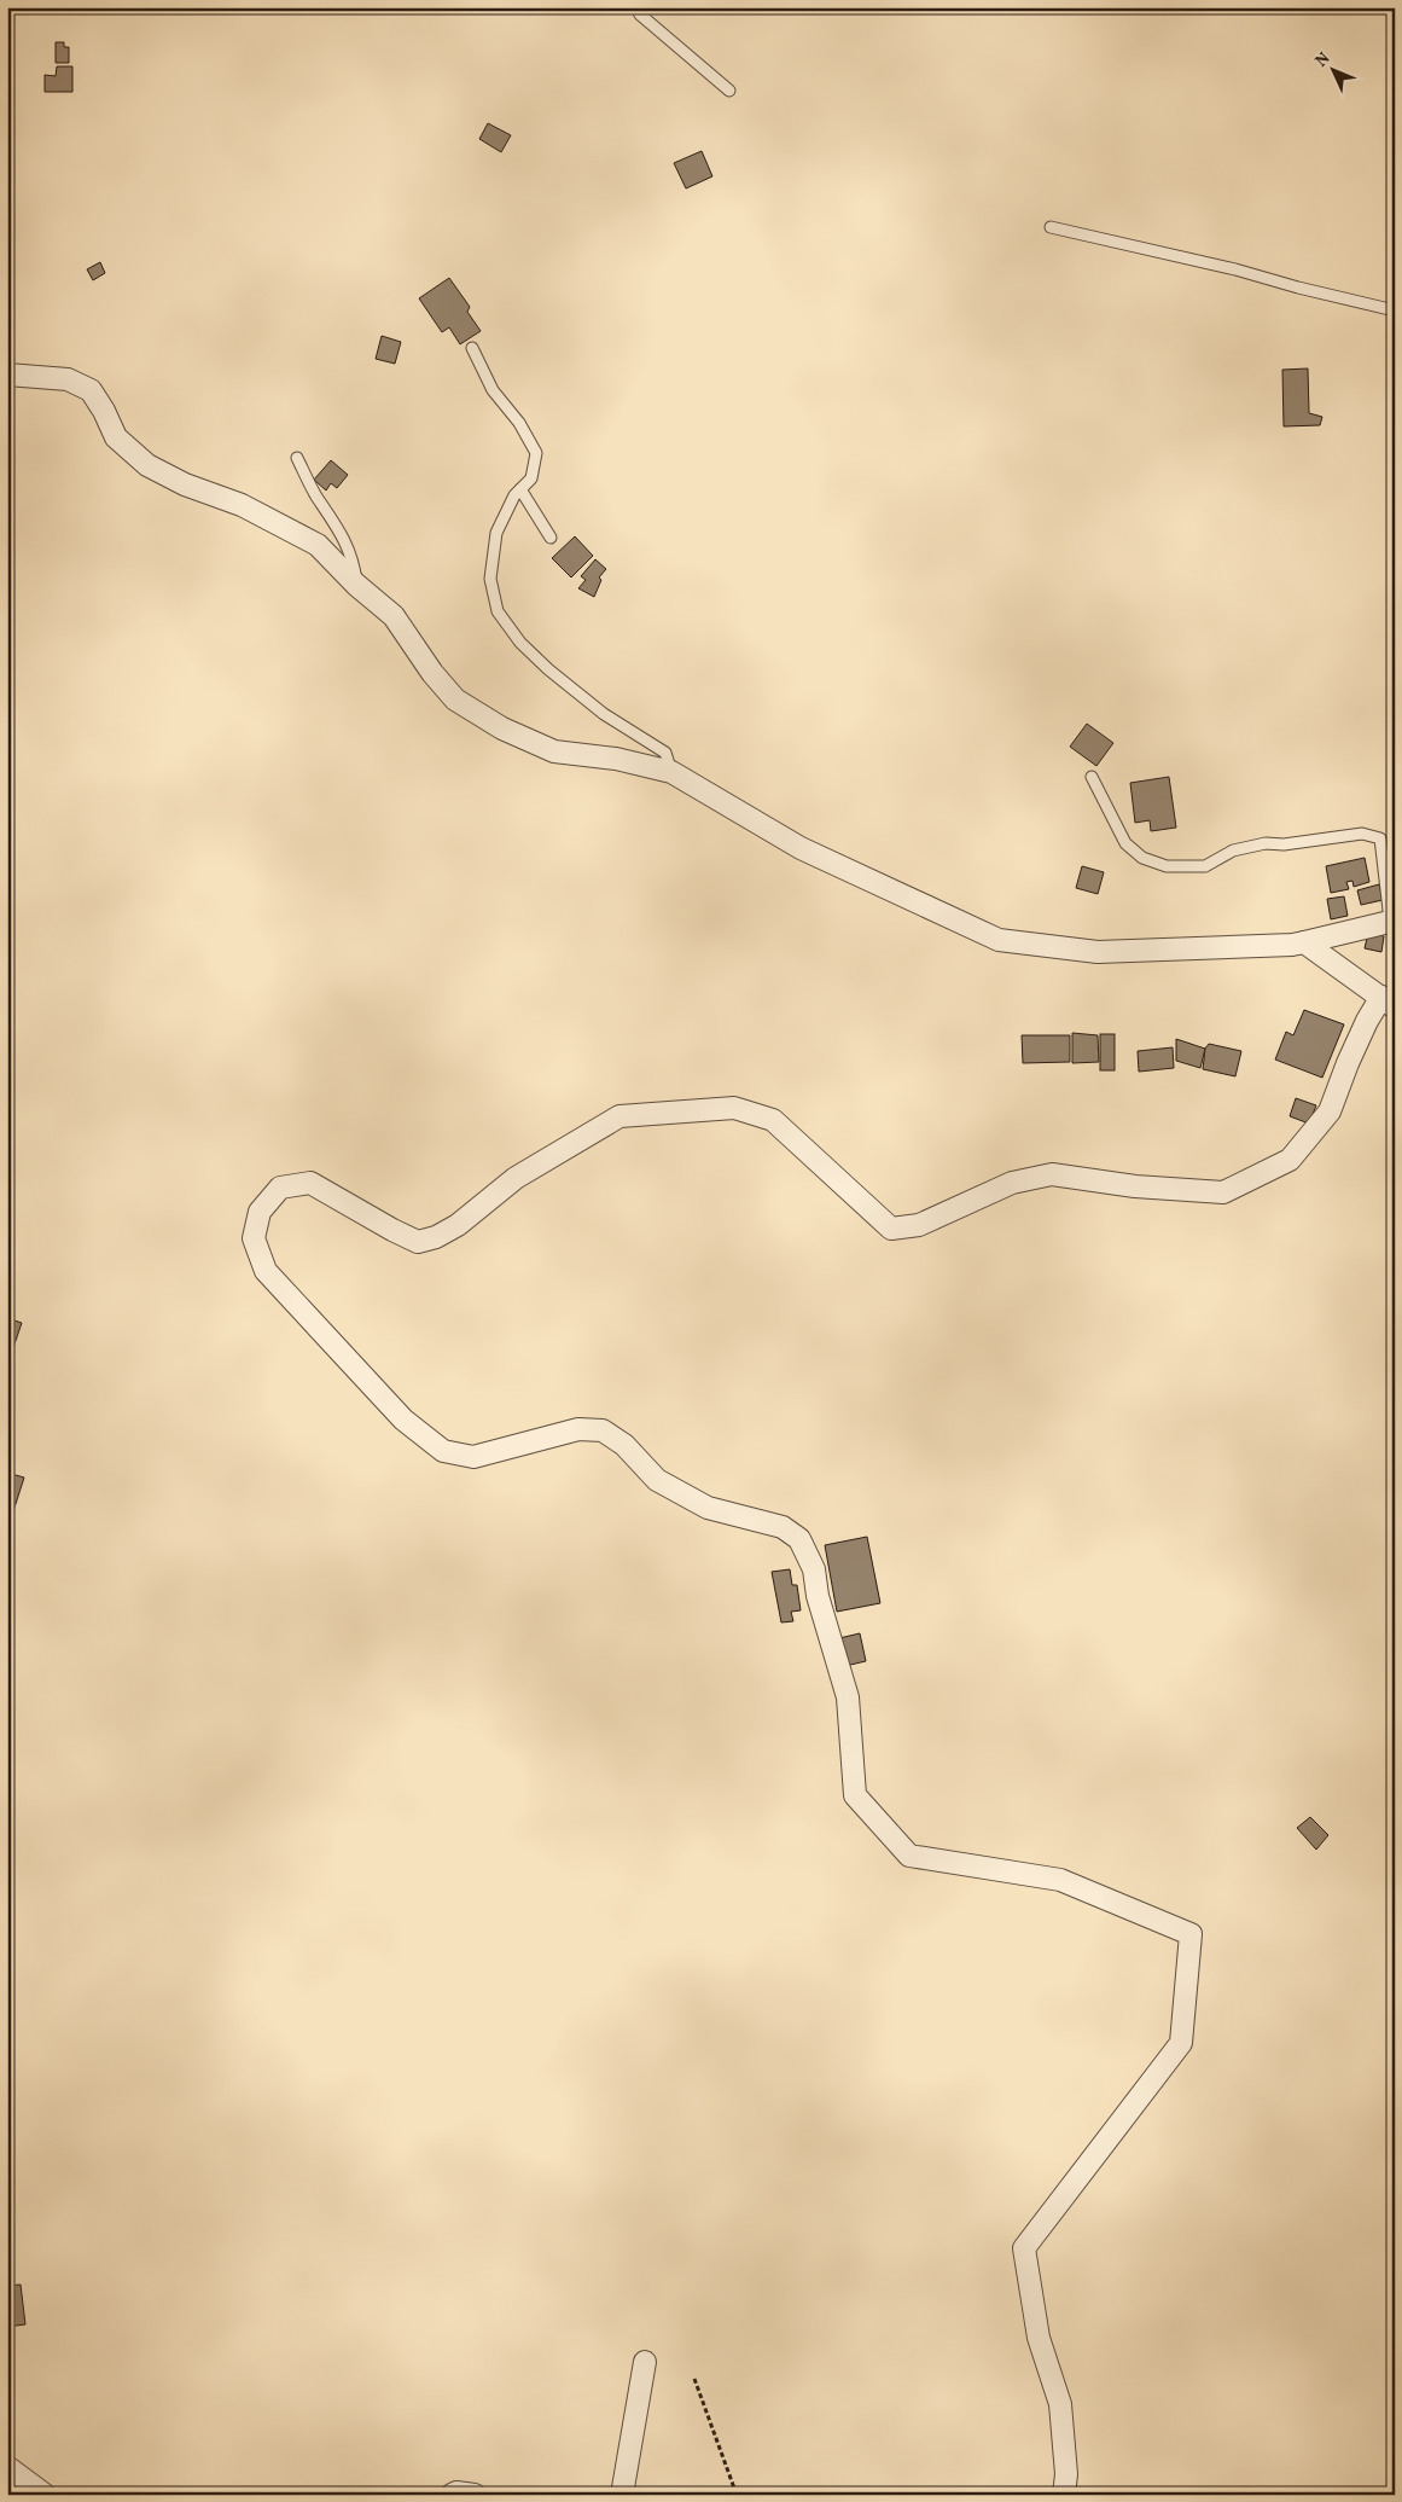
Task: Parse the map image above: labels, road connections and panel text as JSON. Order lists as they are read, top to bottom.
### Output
{
  "north": "top left"
}
